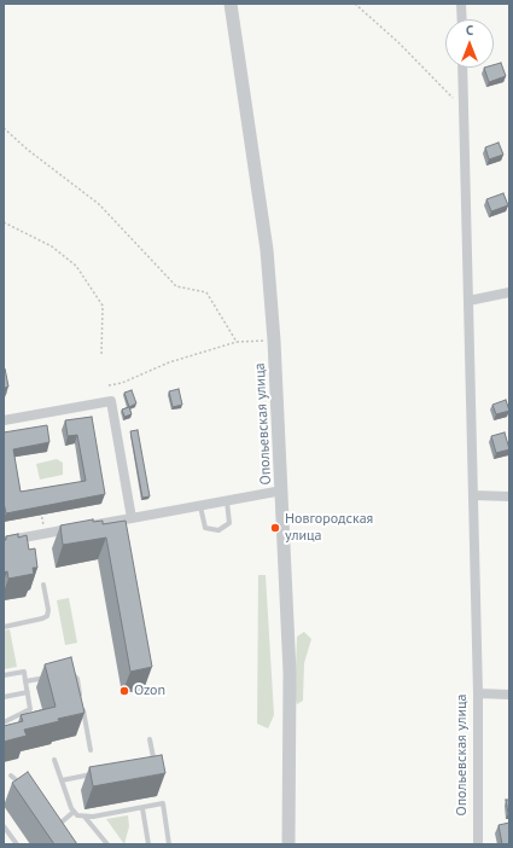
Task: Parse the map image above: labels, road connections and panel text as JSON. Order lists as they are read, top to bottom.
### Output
{
  "streets": {
    "street": ["Опольевская улица"]
  },
  "places": ["Новгородская улица", "Ozon"],
  "north": "top"
}
